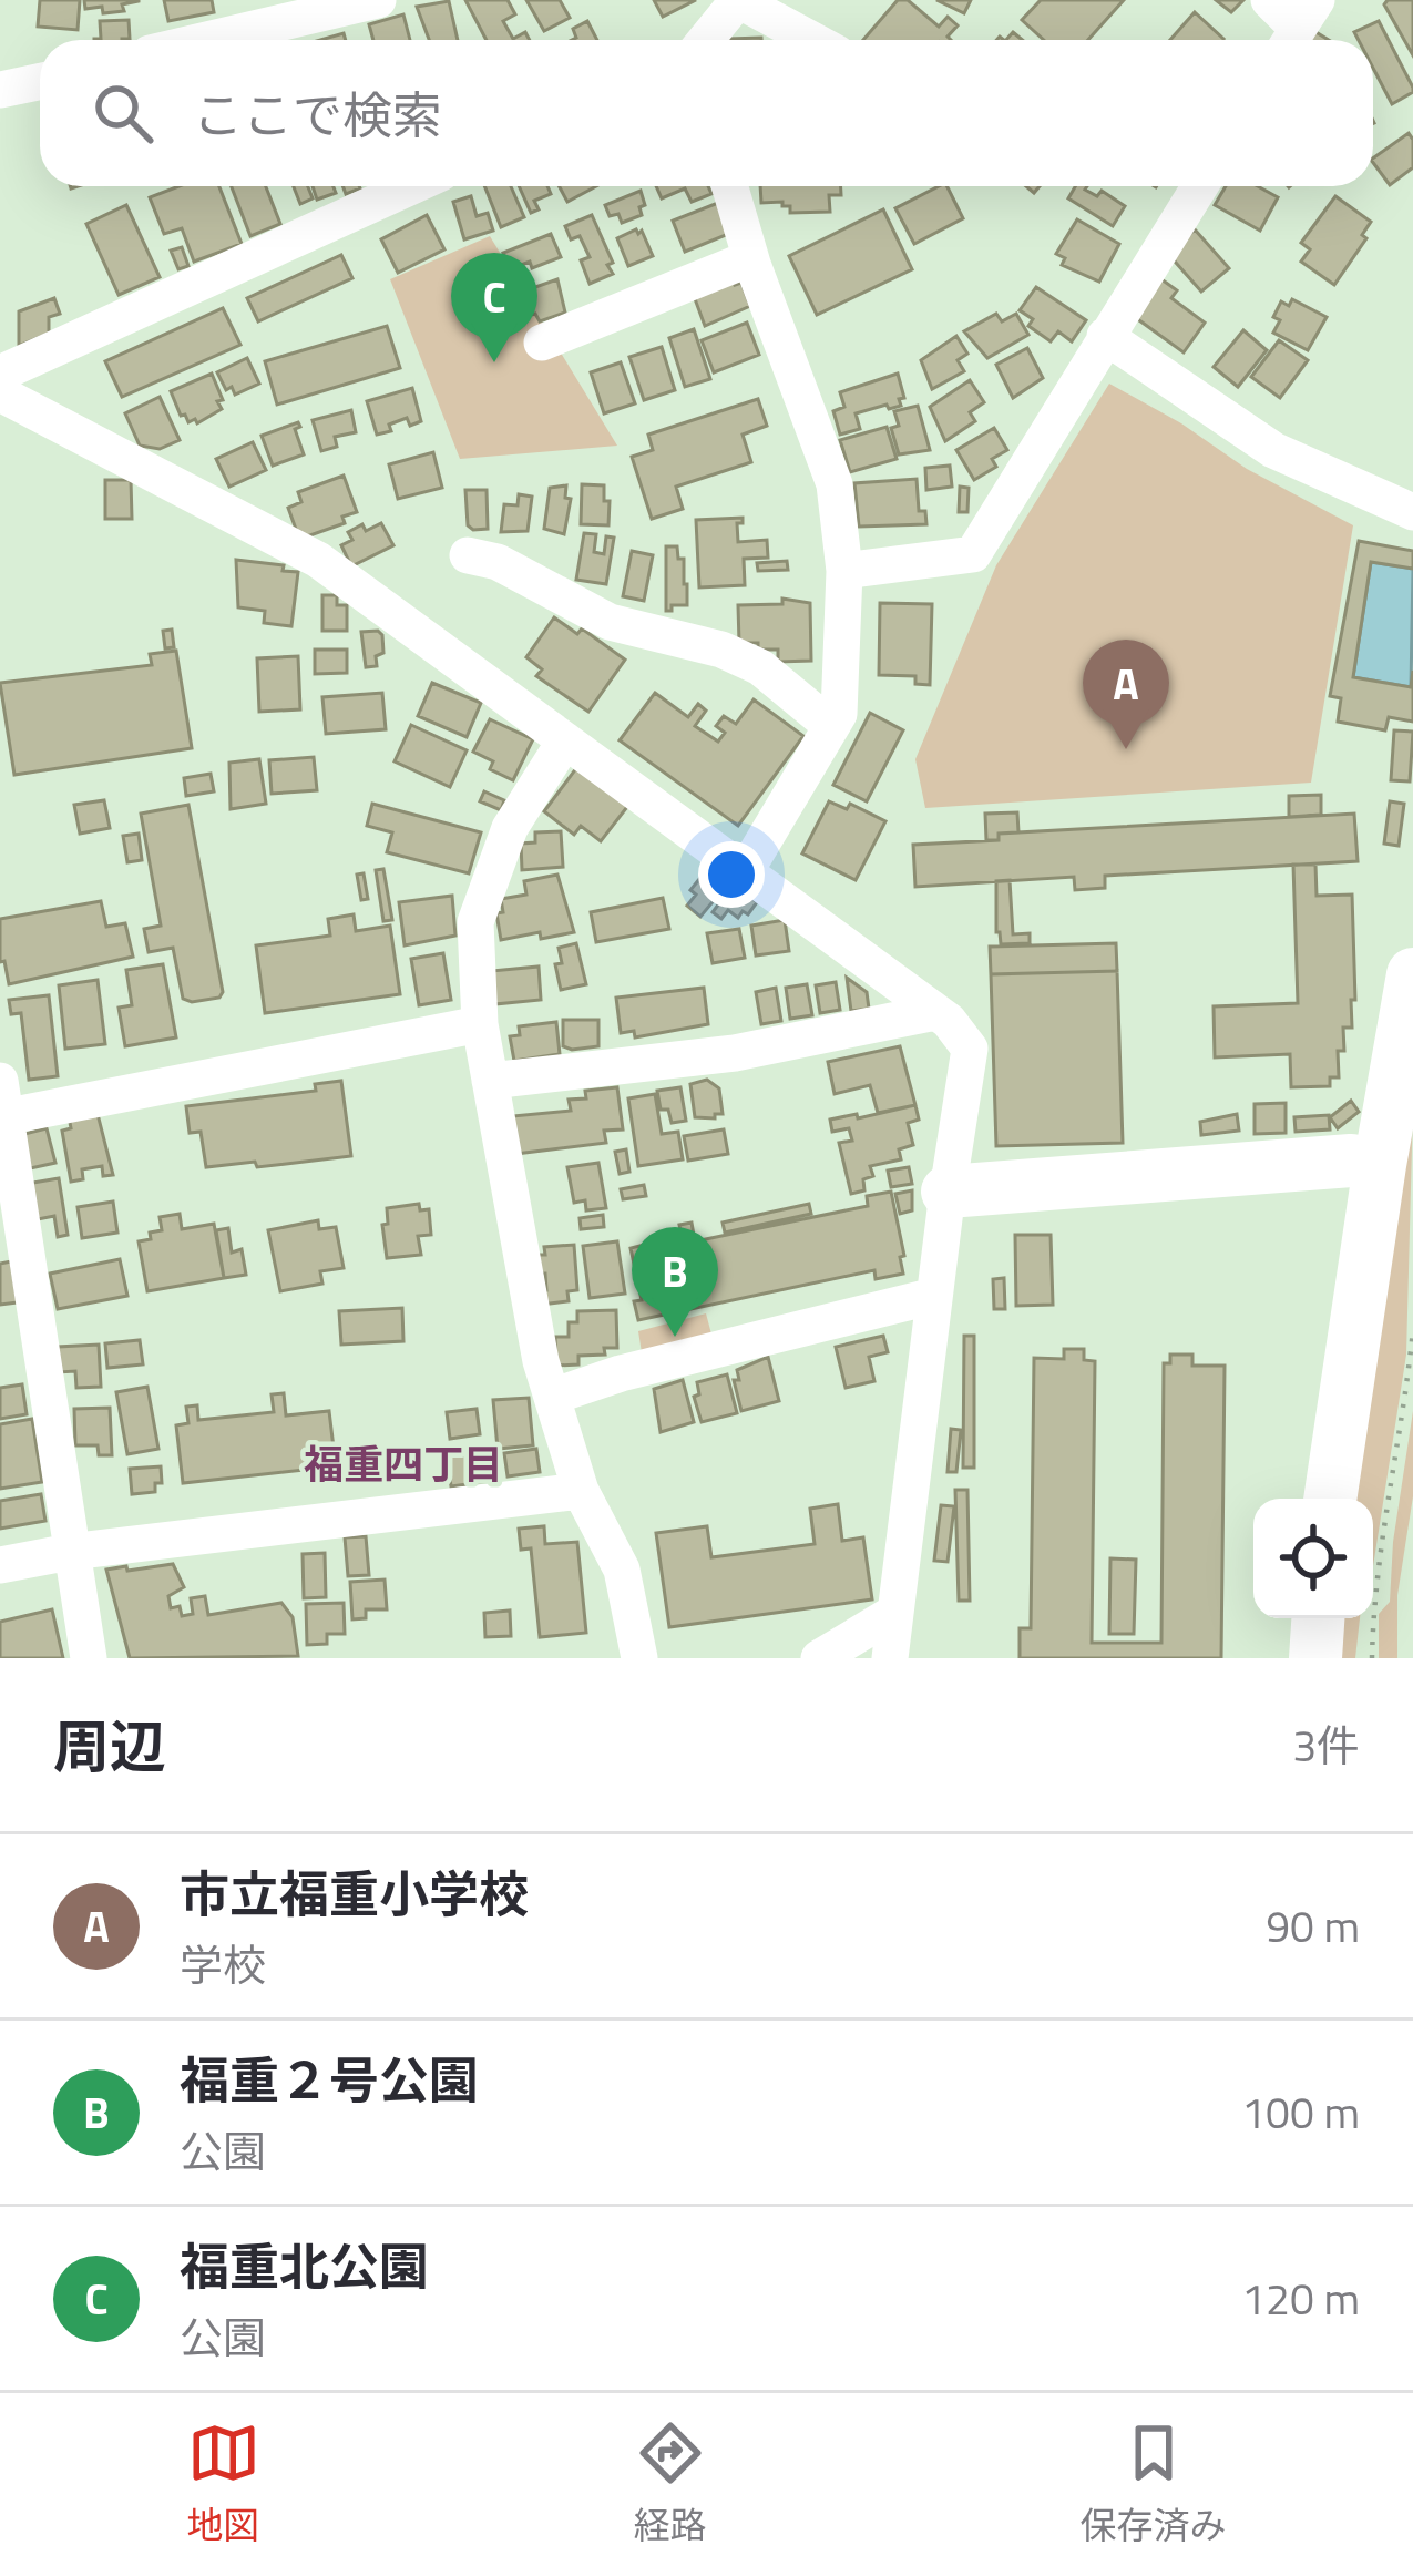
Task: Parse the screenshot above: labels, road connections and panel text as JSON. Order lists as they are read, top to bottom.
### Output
{
  "districts": ["福重四丁目"],
  "page": {
    "search": "ここで検索",
    "pins": ["C", "A", "B"],
    "heading": ["周辺", "3件"],
    "list": [
      {
        "mark": "A",
        "name": "市立福重小学校",
        "note": "学校",
        "value": "90 m"
      },
      {
        "mark": "B",
        "name": "福重２号公園",
        "note": "公園",
        "value": "100 m"
      },
      {
        "mark": "C",
        "name": "福重北公園",
        "note": "公園",
        "value": "120 m"
      }
    ],
    "nav": ["地図", "経路", "保存済み"]
  }
}
